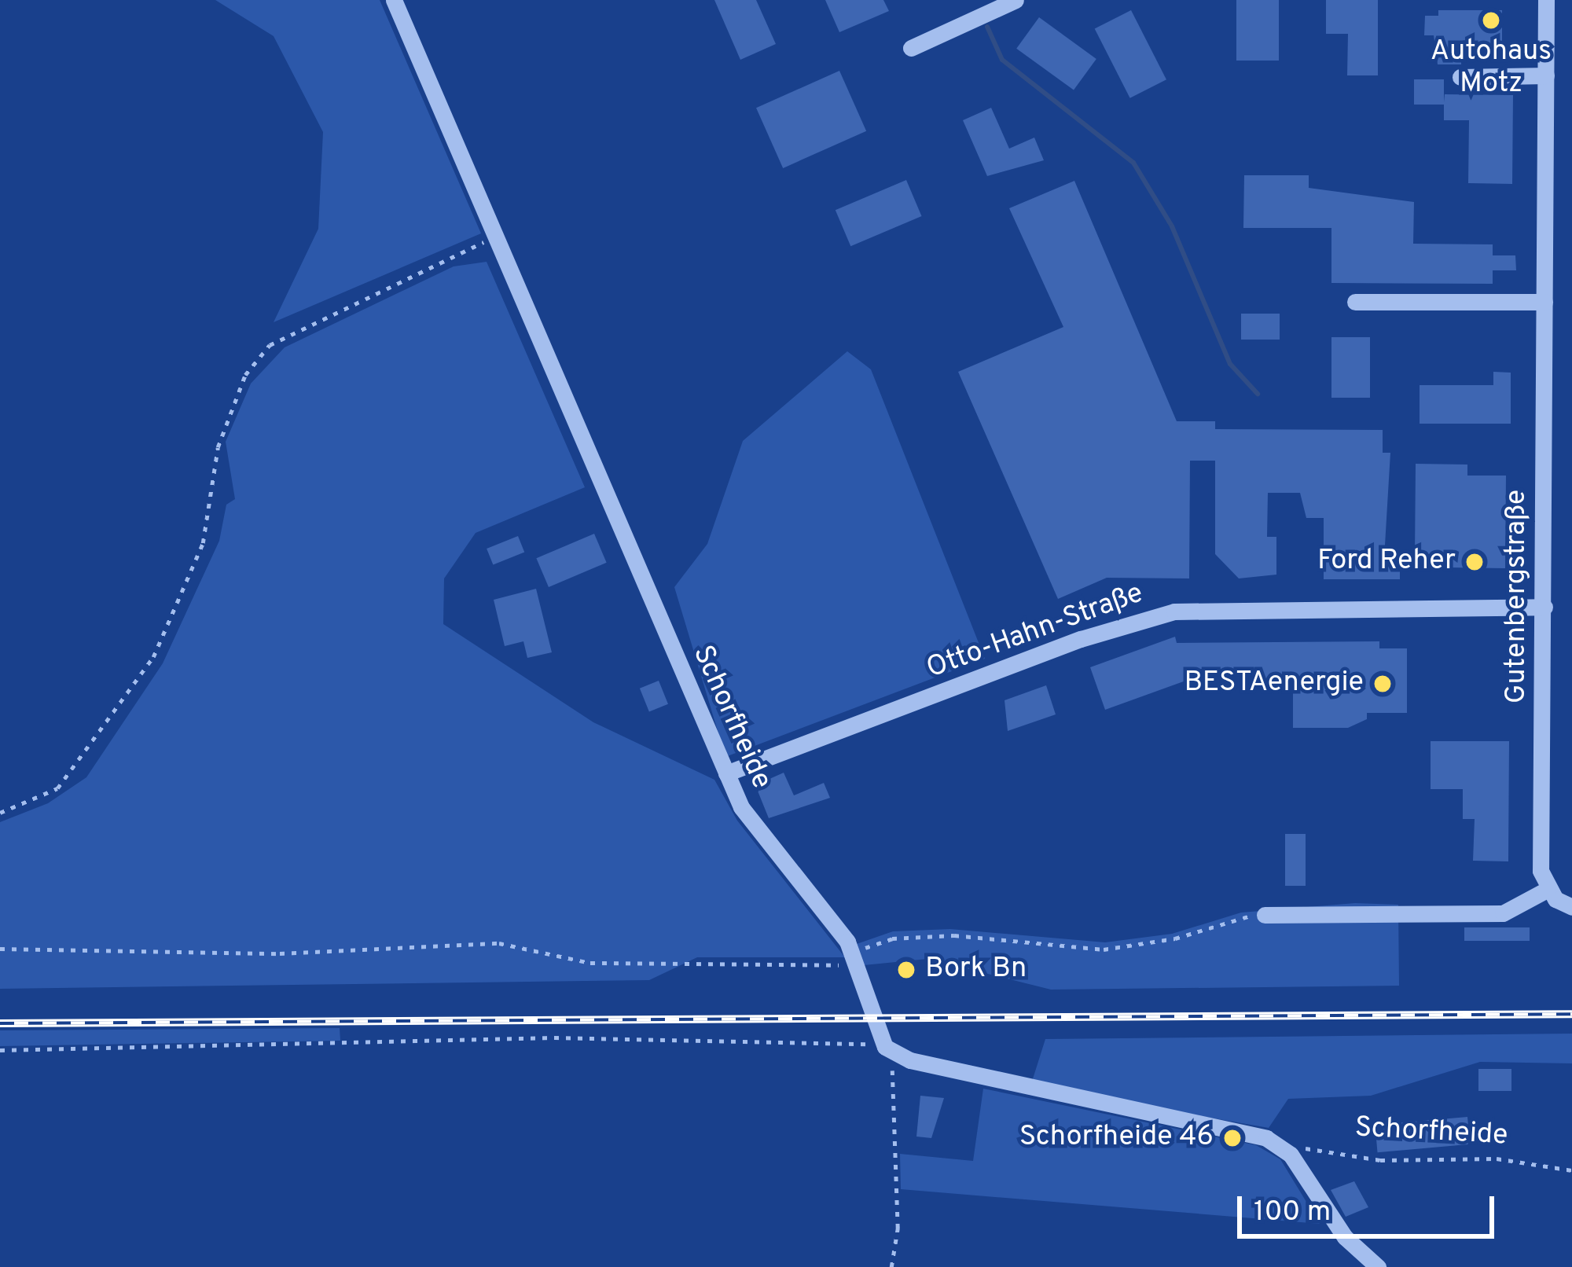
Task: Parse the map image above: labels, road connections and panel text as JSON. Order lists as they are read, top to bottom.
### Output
{
  "streets": {
    "street": ["Gutenbergstraße", "Otto-Hahn-Straße", "Schorfheide"]
  },
  "crossings": [
    ["Gutenbergstraße", "Otto-Hahn-Straße"],
    ["Otto-Hahn-Straße", "Schorfheide"]
  ],
  "places": [
    "Autohaus Motz",
    "Ford Reher",
    "BESTAenergie",
    "Bork Bn",
    "Schorfheide 46"
  ],
  "scale_bar": "100 m"
}
